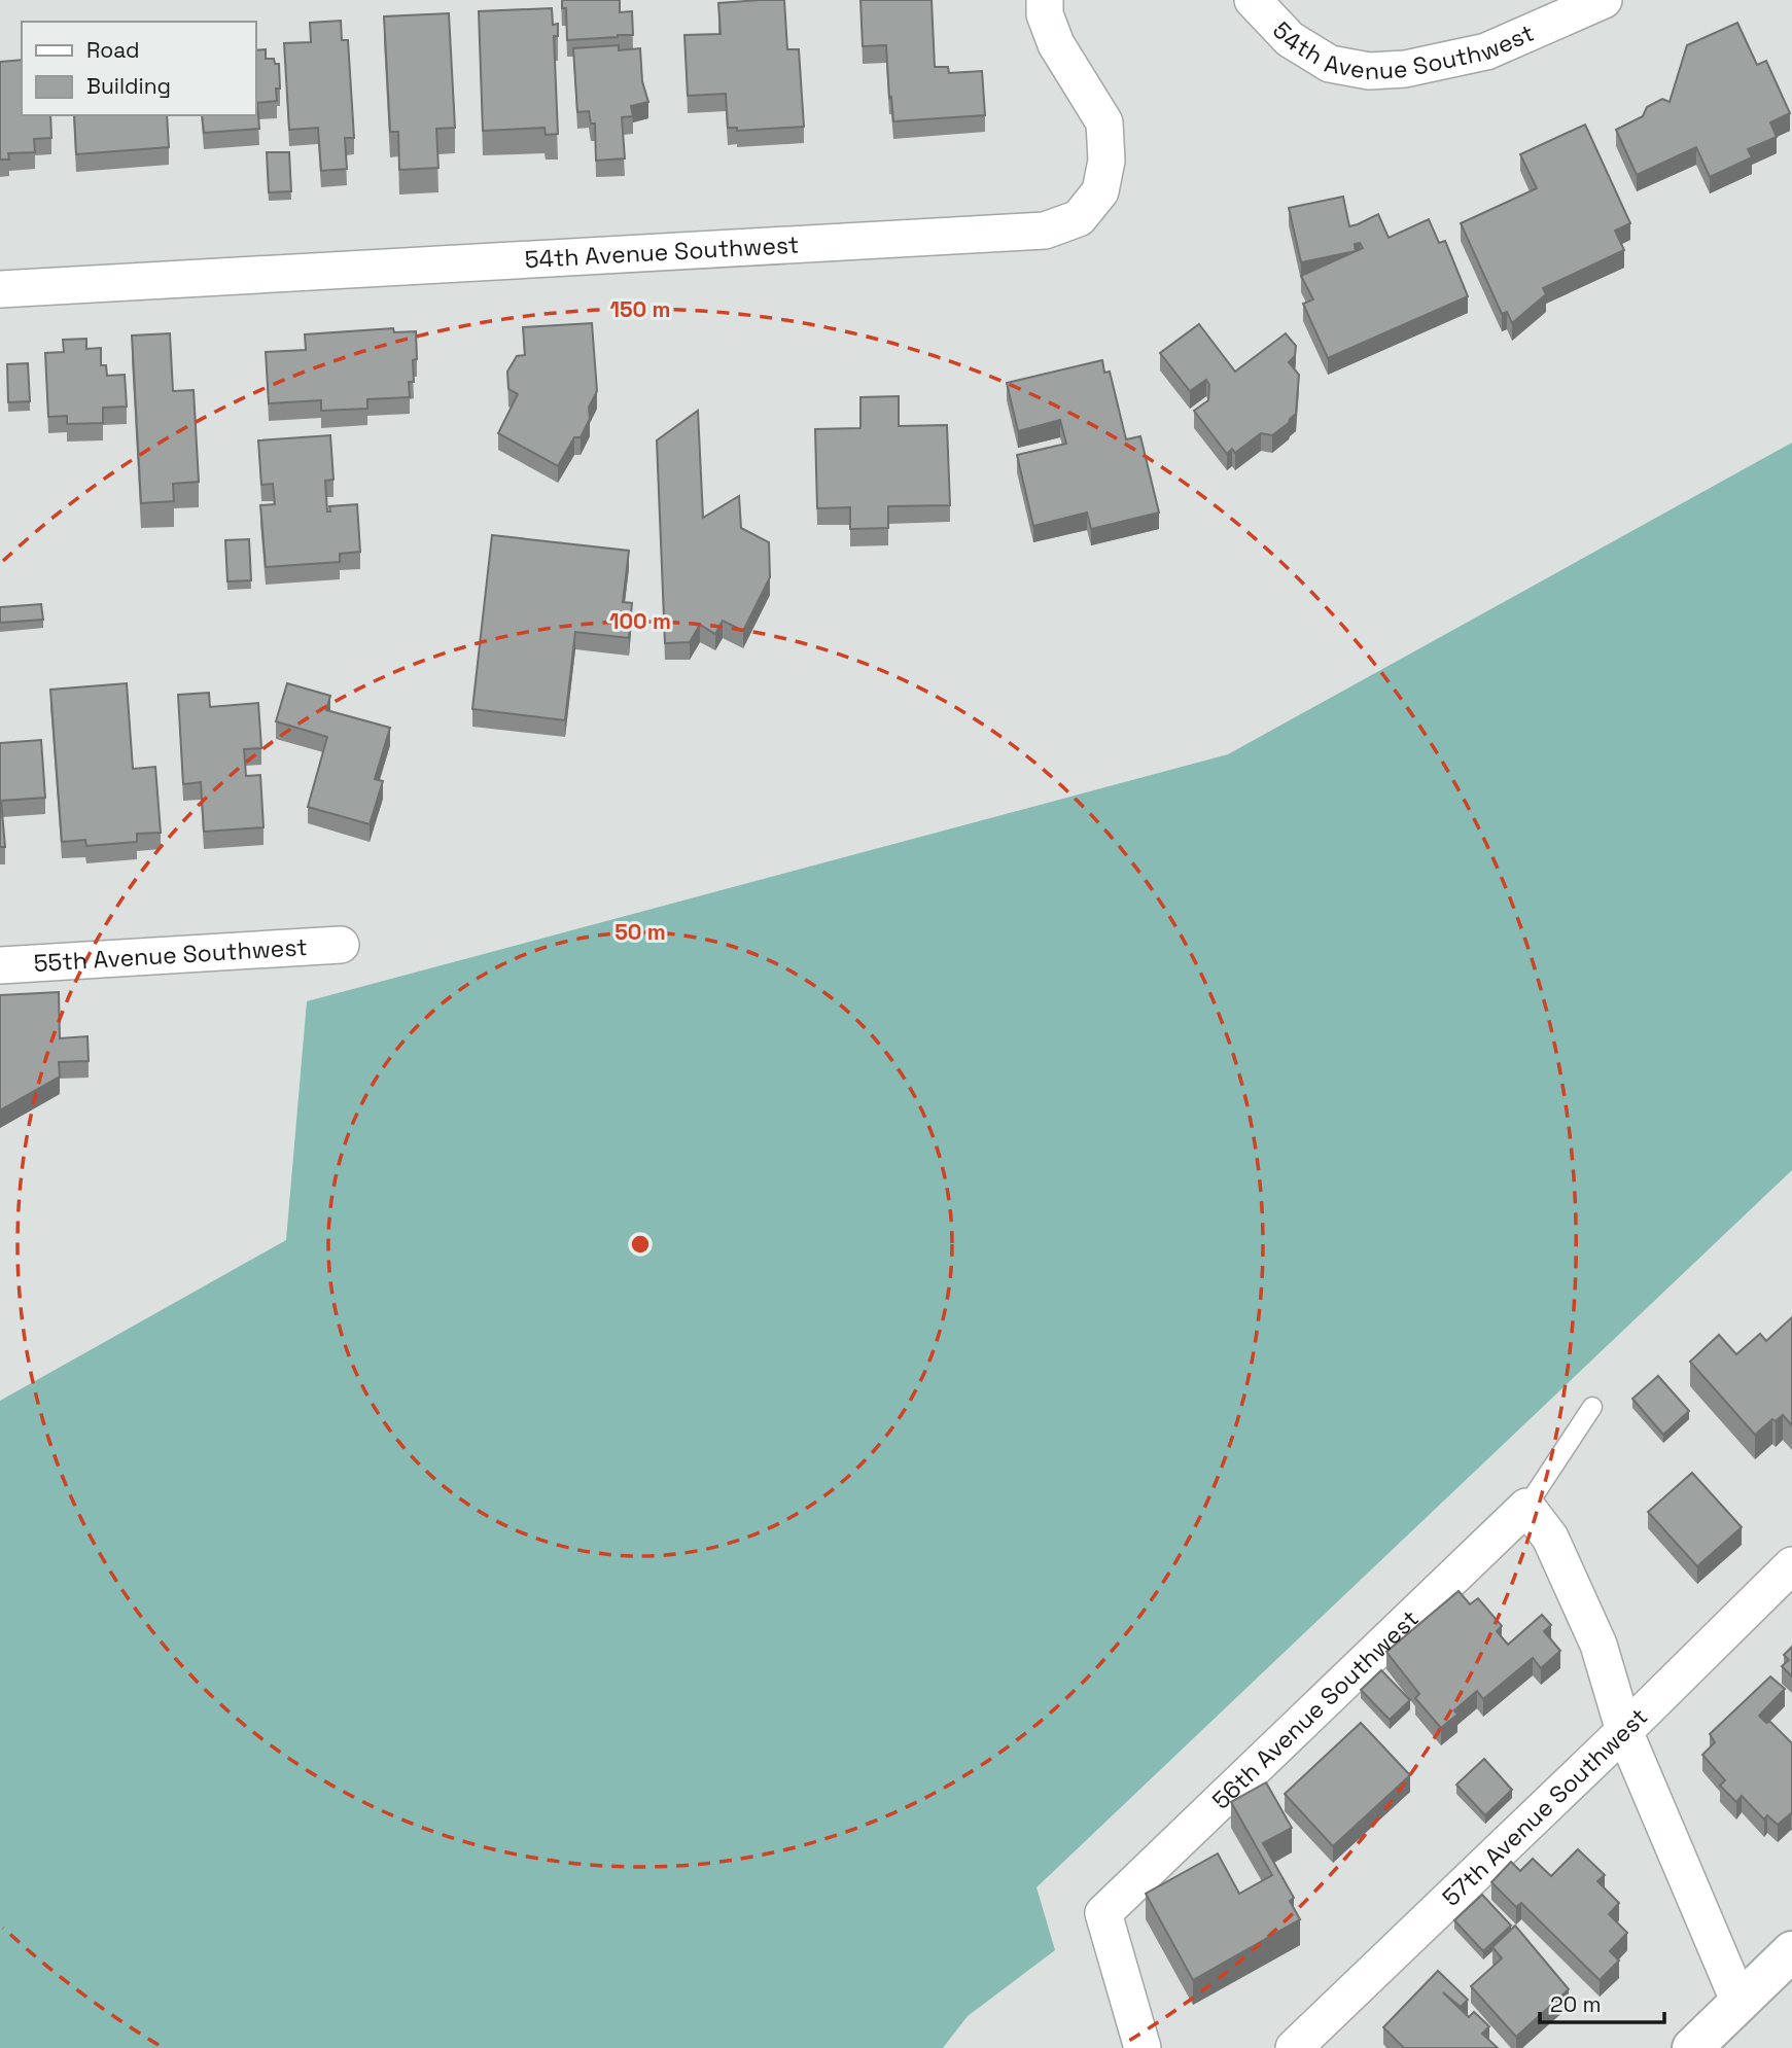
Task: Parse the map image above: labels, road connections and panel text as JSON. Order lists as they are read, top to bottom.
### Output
{
  "streets": {
    "street": [
      "54th Avenue Southwest",
      "55th Avenue Southwest",
      "56th Avenue Southwest",
      "57th Avenue Southwest"
    ]
  },
  "legend": ["Road", "Building"],
  "scale_bar": "20 m",
  "rings": ["150 m", "100 m", "50 m"]
}
